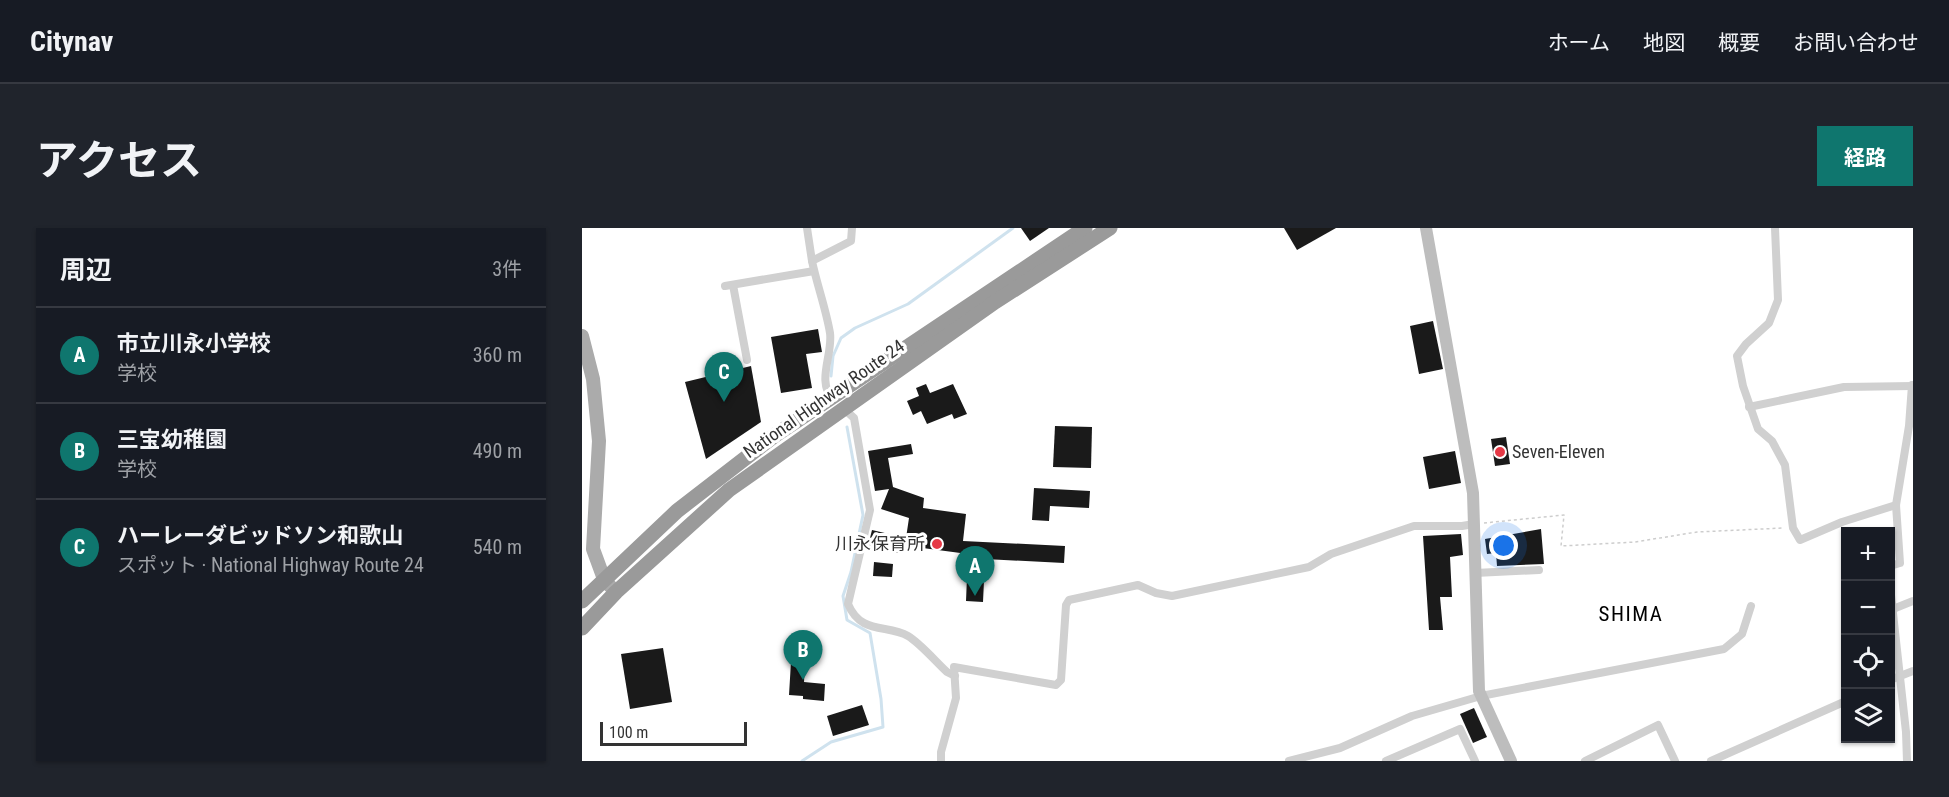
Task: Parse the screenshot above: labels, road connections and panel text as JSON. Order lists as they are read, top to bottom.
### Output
{
  "streets": {
    "highway": ["National Highway Route 24"]
  },
  "districts": ["SHIMA"],
  "places": ["Seven-Eleven", "川永保育所"],
  "scale_bar": "100 m",
  "page": {
    "header": "Citynav",
    "nav": [
      "ホーム",
      "地図",
      "概要",
      "お問い合わせ"
    ],
    "title": "アクセス",
    "buttons": "経路",
    "heading": ["周辺", "3件"],
    "list": [
      {
        "mark": "A",
        "name": "市立川永小学校",
        "note": "学校",
        "value": "360 m"
      },
      {
        "mark": "B",
        "name": "三宝幼稚園",
        "note": "学校",
        "value": "490 m"
      },
      {
        "mark": "C",
        "name": "ハーレーダビッドソン和歌山",
        "note": "スポット · National Highway Route 24",
        "value": "540 m"
      }
    ],
    "pins": ["C", "A", "B"],
    "map_buttons": ["+", "−"],
    "scale": "100 m"
  }
}
